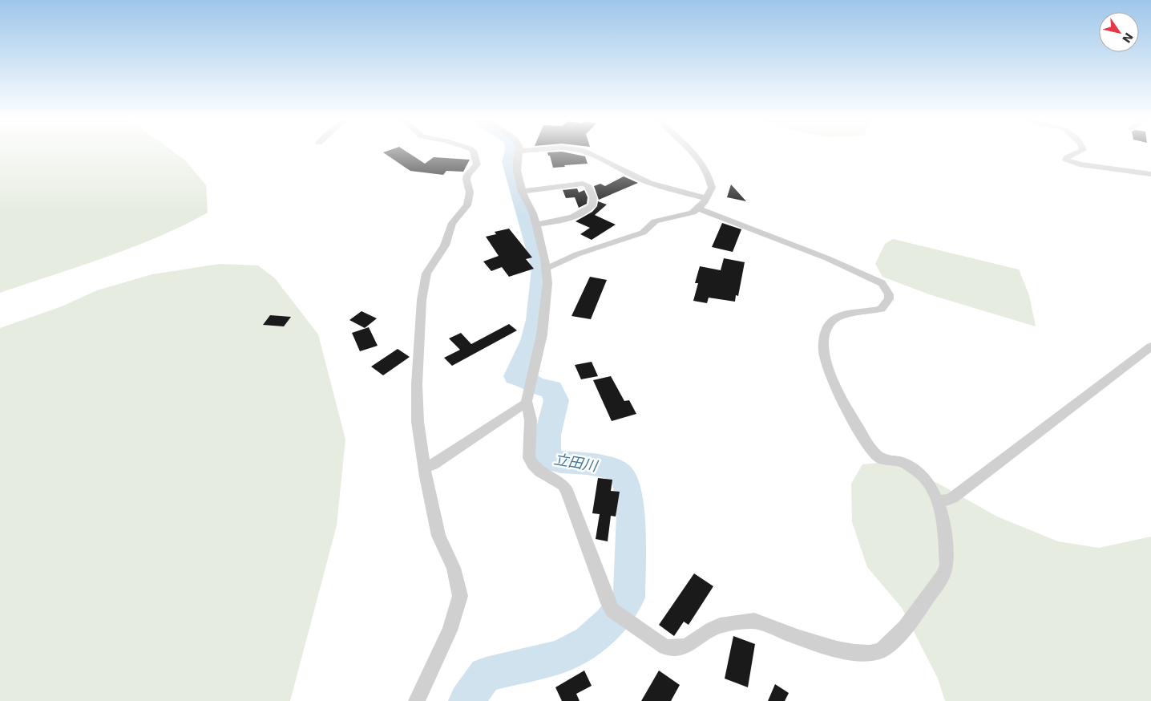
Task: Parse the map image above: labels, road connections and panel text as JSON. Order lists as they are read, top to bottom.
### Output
{
  "water": ["立田川"],
  "north": "bottom right"
}
